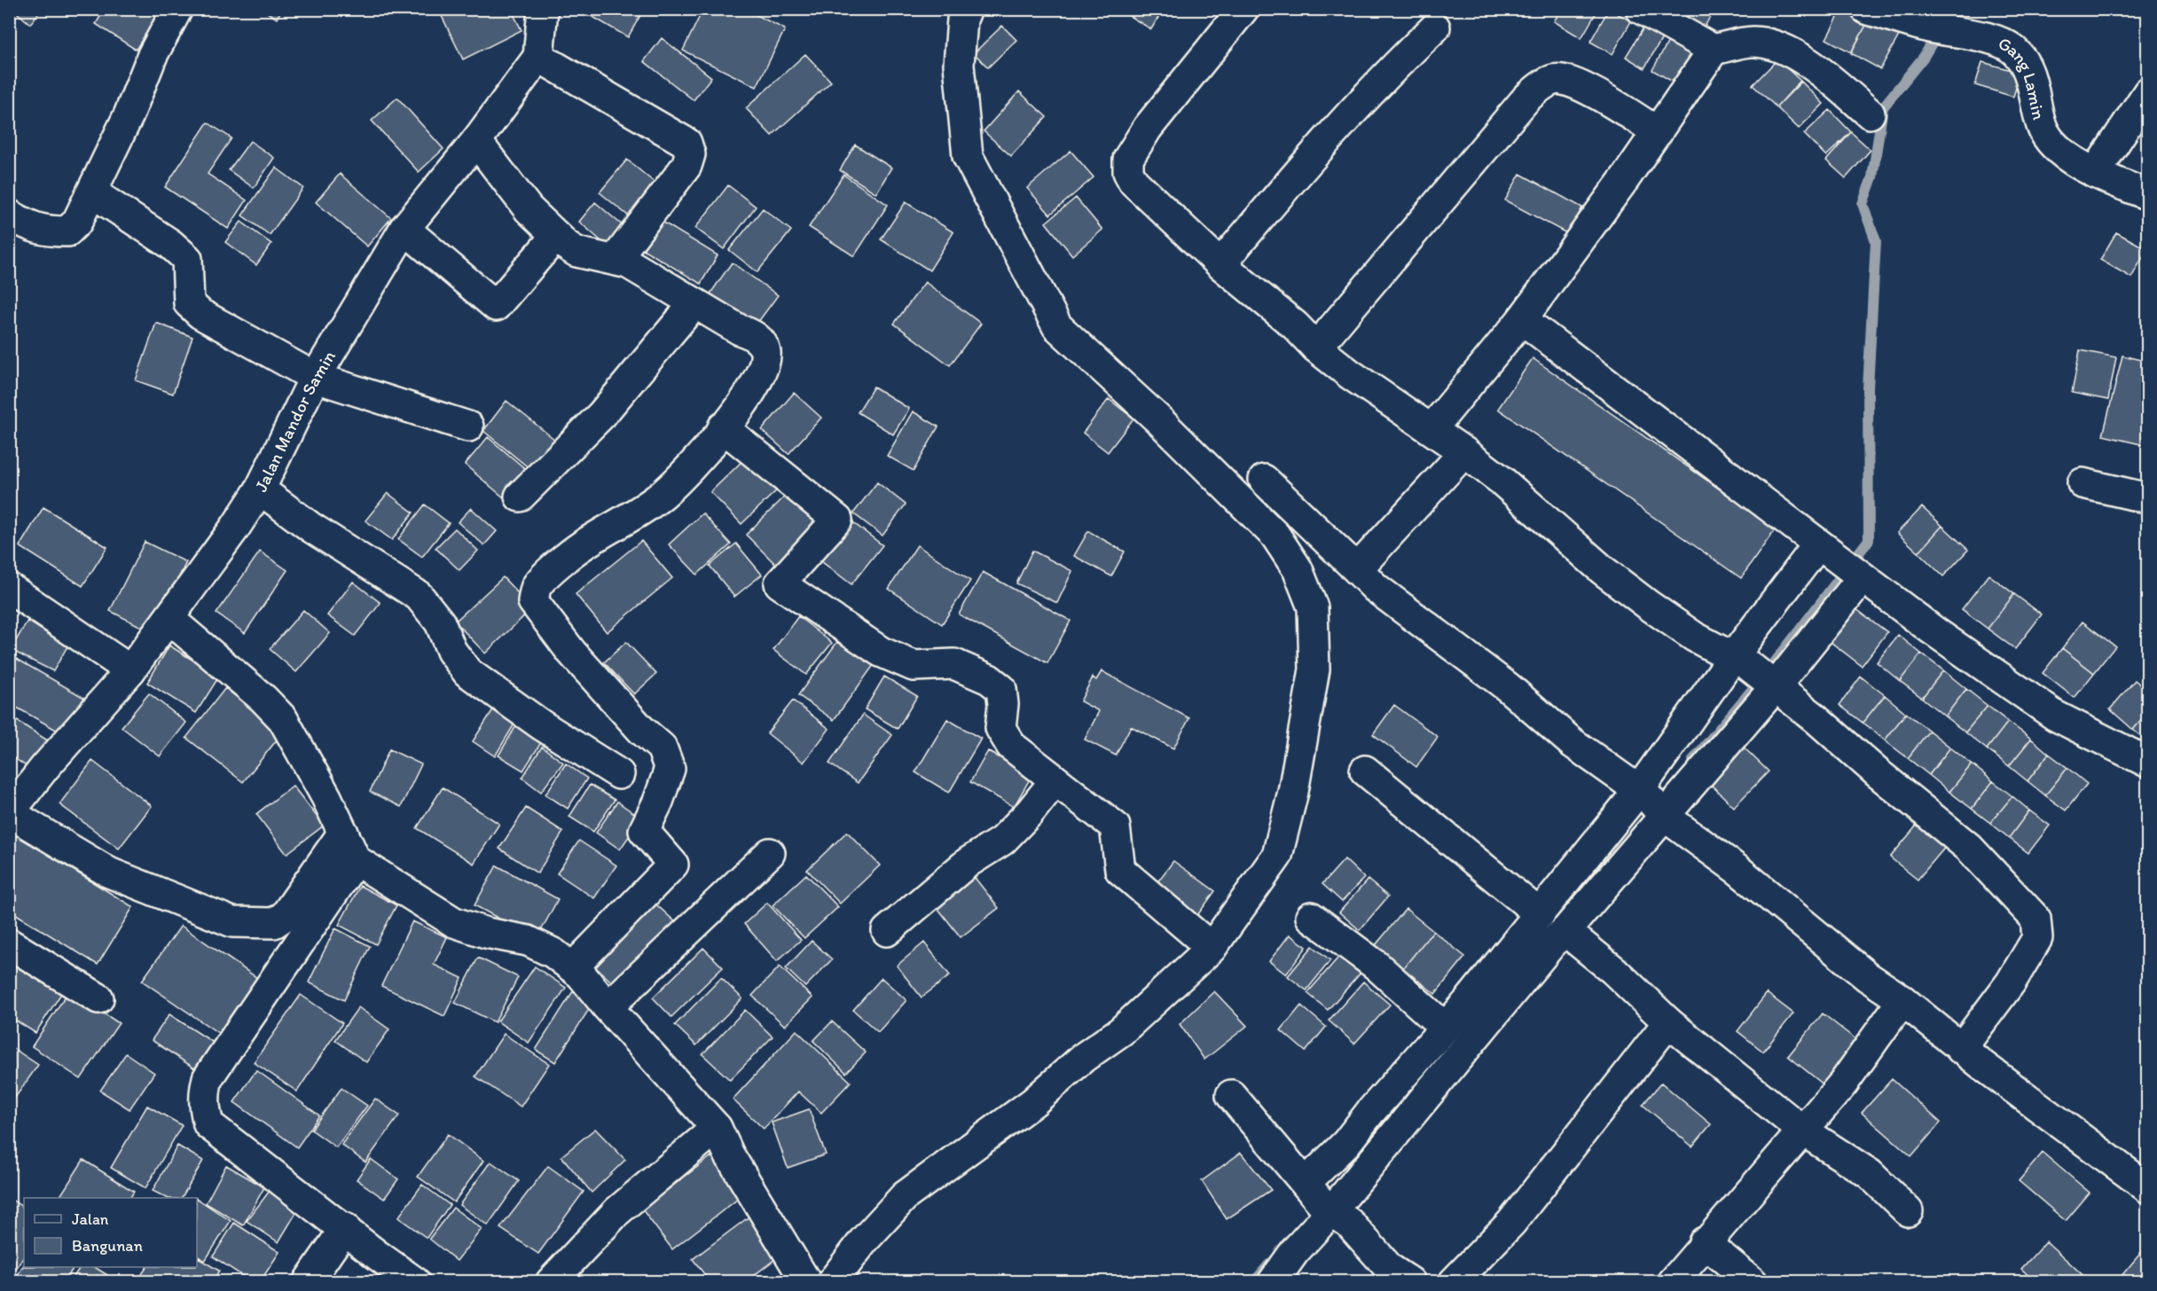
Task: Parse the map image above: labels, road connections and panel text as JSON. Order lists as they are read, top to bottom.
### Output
{
  "streets": {
    "street": ["Gang Lamin", "Jalan Mandor Samin"]
  },
  "legend": ["Jalan", "Bangunan"]
}
